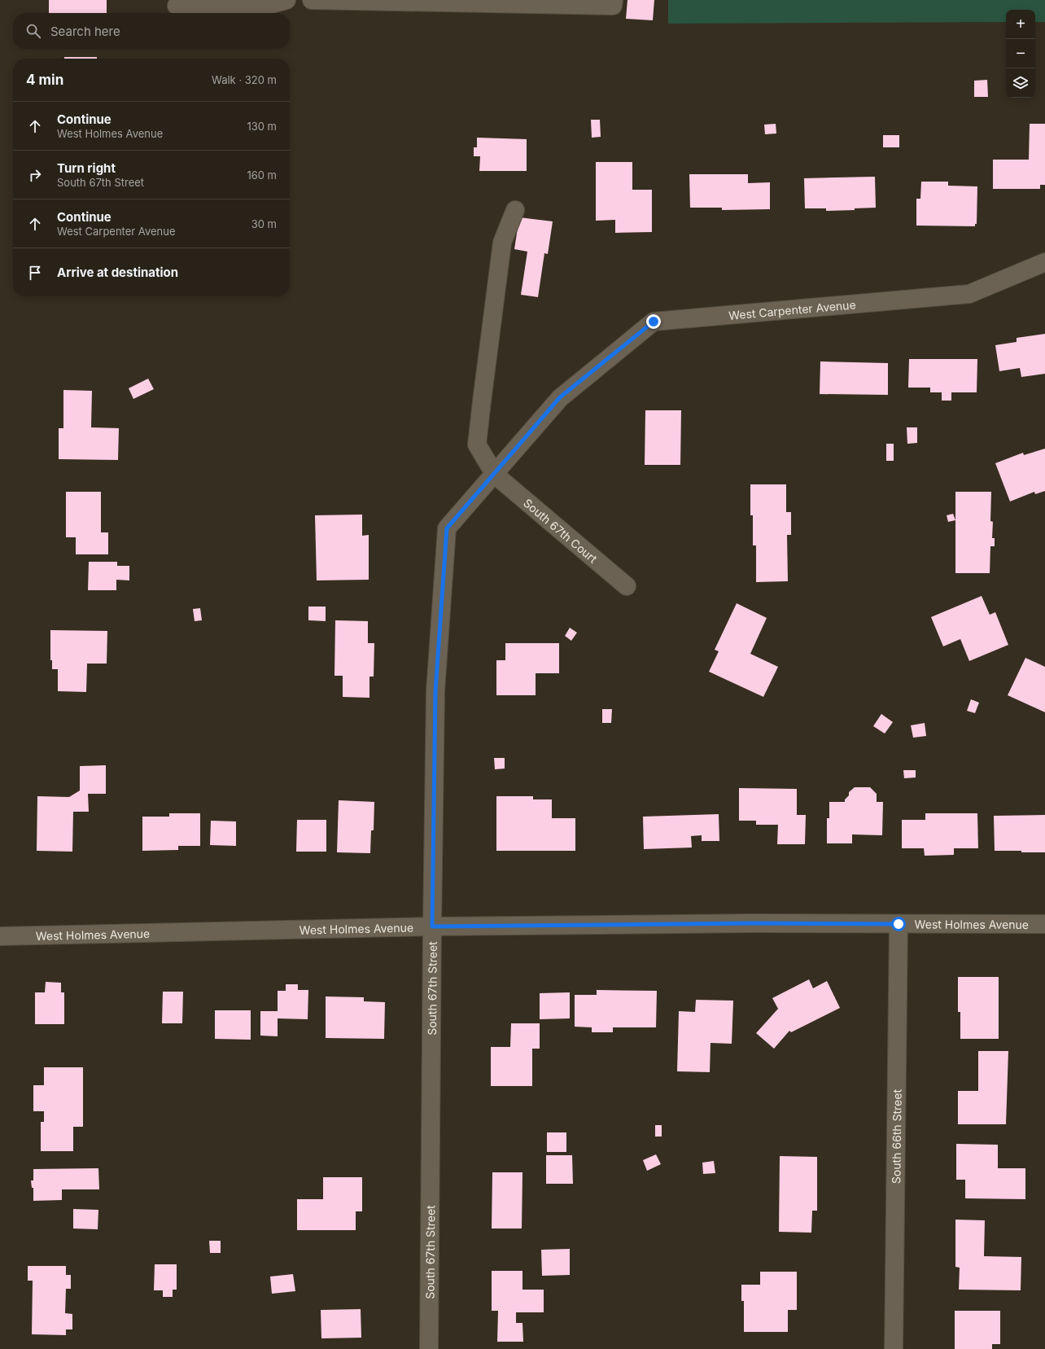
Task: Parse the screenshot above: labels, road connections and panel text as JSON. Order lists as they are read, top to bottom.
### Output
{
  "streets": {
    "street": [
      "West Carpenter Avenue",
      "South 67th Court",
      "West Holmes Avenue",
      "South 67th Street",
      "South 66th Street"
    ]
  },
  "crossings": [
    ["West Carpenter Avenue", "South 67th Street"],
    ["South 67th Court", "South 67th Street"],
    ["West Holmes Avenue", "South 67th Street"],
    ["West Holmes Avenue", "South 66th Street"]
  ],
  "page": {
    "map_buttons": ["+", "−"],
    "search": "Search here",
    "heading": ["4 min", "Walk · 320 m"],
    "list": [
      ["Continue", "West Holmes Avenue", "130 m"],
      ["Turn right", "South 67th Street", "160 m"],
      ["Continue", "West Carpenter Avenue", "30 m"],
      "Arrive at destination"
    ]
  }
}
